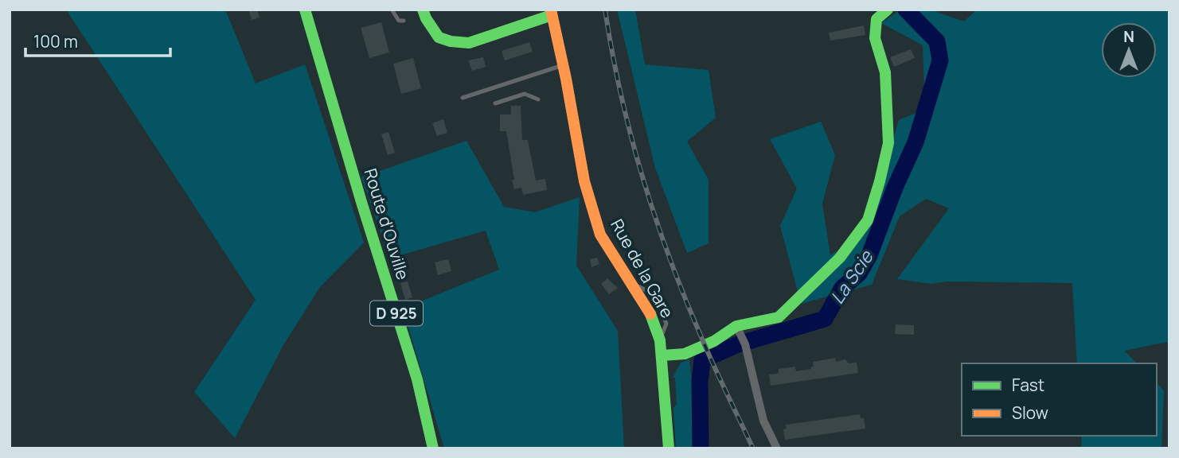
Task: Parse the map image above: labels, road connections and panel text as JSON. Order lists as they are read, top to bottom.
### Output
{
  "streets": {
    "street": ["Route d'Ouville", "Rue de la Gare", "D 925"]
  },
  "water": ["La Scie"],
  "legend": ["Fast", "Slow"],
  "scale_bar": "100 m",
  "north": "top"
}
